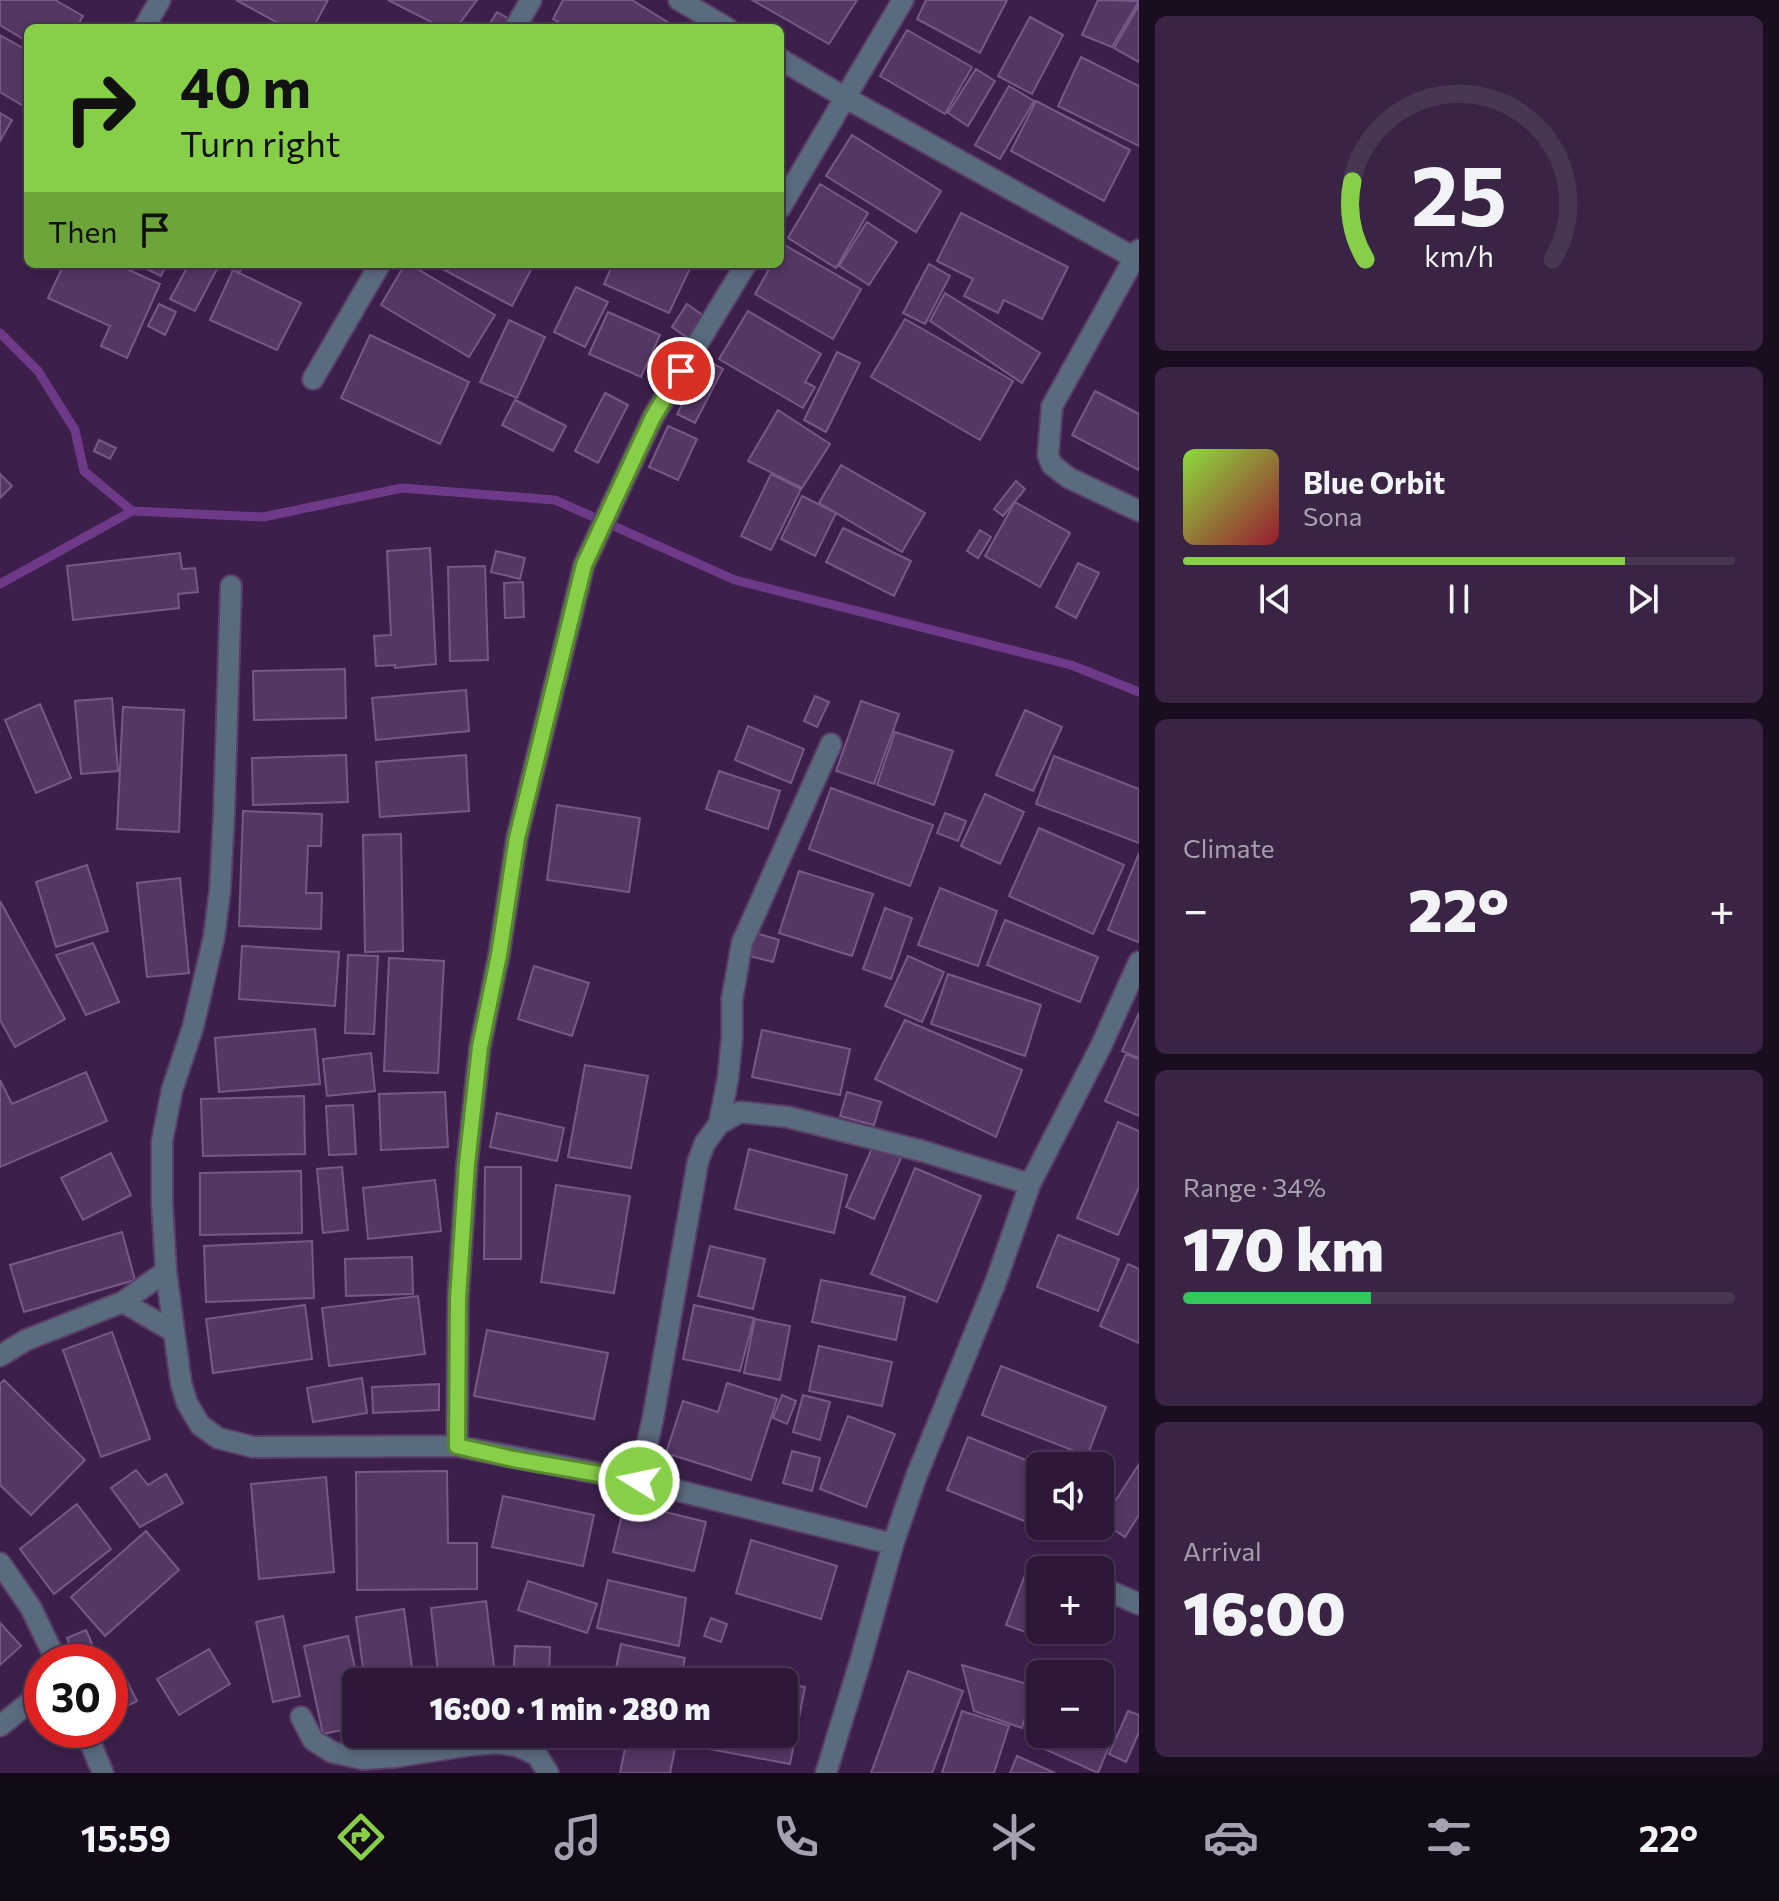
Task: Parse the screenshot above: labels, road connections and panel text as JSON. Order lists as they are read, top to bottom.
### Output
{
  "page": {
    "turn": ["40 m", "Turn right"],
    "then": "Then",
    "song": ["Blue Orbit", "Sona"],
    "tile": [
      "Climate",
      ["Range · 34%", "170 km"],
      ["Arrival", "16:00"]
    ],
    "heat": ["−", "22°", "+"],
    "map_buttons": ["+", "−"],
    "limit": "30",
    "trip": "16:00 · 1 min · 280 m",
    "tabs": ["15:59", "22°"],
    "gauge": ["25", "km/h"]
  }
}
